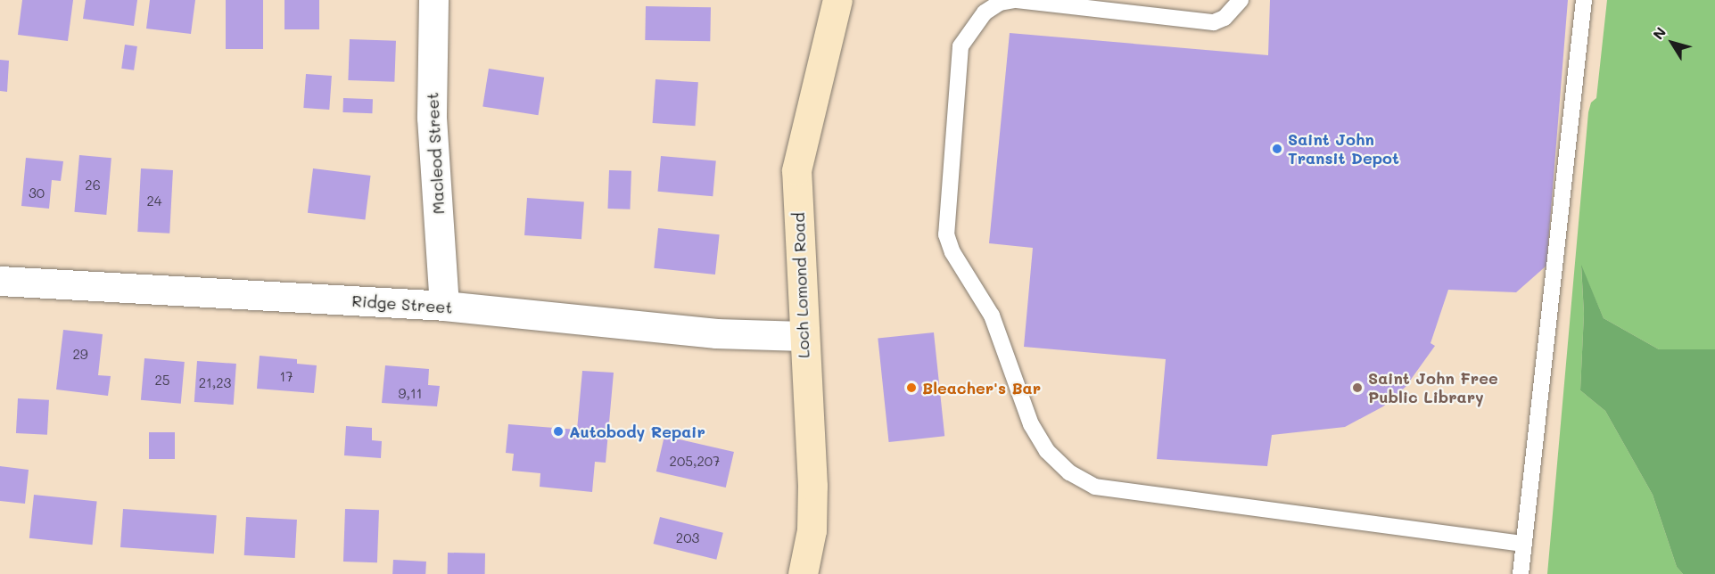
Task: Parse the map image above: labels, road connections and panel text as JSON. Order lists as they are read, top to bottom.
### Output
{
  "streets": {
    "main road": ["Loch Lomond Road"],
    "street": ["Macleod Street", "Ridge Street"]
  },
  "crossings": [
    ["Macleod Street", "Ridge Street"],
    ["Loch Lomond Road", "Ridge Street"]
  ],
  "places": [
    "Saint John Transit Depot",
    "Bleacher's Bar",
    "Saint John Free Public Library",
    "Autobody Repair"
  ],
  "house_numbers": [
    "26",
    "30",
    "24",
    "29",
    "17",
    "25",
    "21,23",
    "9,11",
    "205,207",
    "203"
  ],
  "north": "top left"
}
